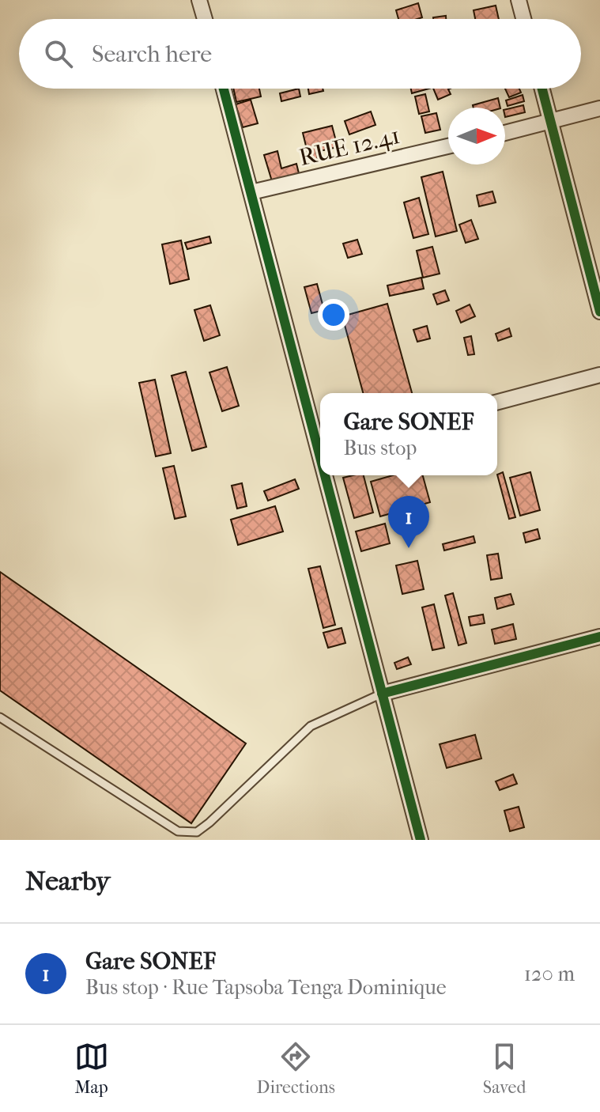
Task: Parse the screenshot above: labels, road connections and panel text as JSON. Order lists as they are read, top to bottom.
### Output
{
  "streets": {
    "street": ["RUE 12.41"]
  },
  "north": "right",
  "page": {
    "search": "Search here",
    "popup": ["Gare SONEF", "Bus stop"],
    "pins": "1",
    "heading": "Nearby",
    "list": [
      {
        "mark": "1",
        "name": "Gare SONEF",
        "note": "Bus stop · Rue Tapsoba Tenga Dominique",
        "value": "120 m"
      }
    ],
    "nav": ["Map", "Directions", "Saved"]
  }
}
